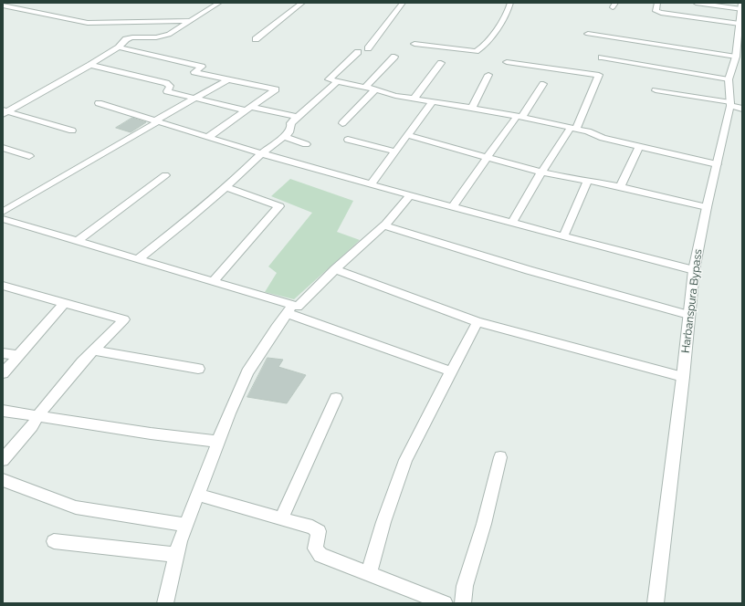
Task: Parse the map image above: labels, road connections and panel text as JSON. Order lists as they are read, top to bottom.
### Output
{
  "streets": {
    "street": ["Harbanspura Bypass"]
  }
}
